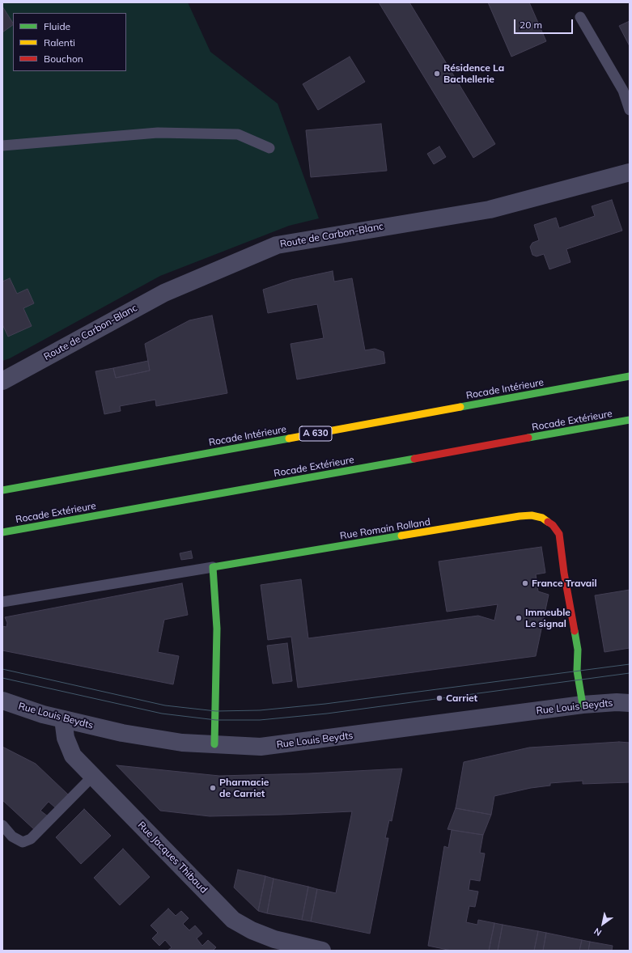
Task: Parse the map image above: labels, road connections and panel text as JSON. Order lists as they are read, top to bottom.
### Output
{
  "streets": {
    "main road": [
      "Rocade Intérieure",
      "Rocade Extérieure",
      "A 630",
      "Rue Romain Rolland"
    ],
    "street": ["Route de Carbon-Blanc", "Rue Louis Beydts", "Rue Jacques Thibaud"]
  },
  "crossings": [
    ["Rue Romain Rolland", "Rue Louis Beydts"],
    ["Rue Louis Beydts", "Rue Jacques Thibaud"]
  ],
  "places": [
    "Résidence La Bachellerie",
    "France Travail",
    "Immeuble Le signal",
    "Carriet",
    "Pharmacie de Carriet"
  ],
  "legend": ["Fluide", "Ralenti", "Bouchon"],
  "scale_bar": "20 m",
  "north": "bottom left"
}
